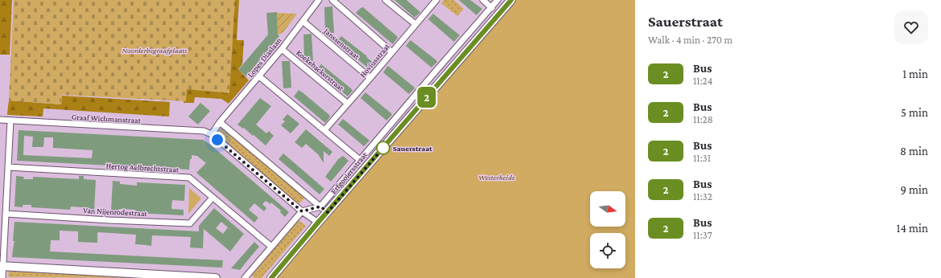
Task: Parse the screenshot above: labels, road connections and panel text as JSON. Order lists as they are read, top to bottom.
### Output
{
  "streets": {
    "street": [
      "Janssenstraat",
      "Lopes Diaslaan",
      "Hoviusstraat",
      "Koekebackerstraat",
      "Graaf Wichmanstraat",
      "Hertog Aelbrechtstraat",
      "Erfgooiersstraat",
      "Van Nijenrodestraat"
    ]
  },
  "crossings": [
    ["Janssenstraat", "Lopes Diaslaan"],
    ["Janssenstraat", "Hoviusstraat"],
    ["Lopes Diaslaan", "Koekebackerstraat"],
    ["Hoviusstraat", "Koekebackerstraat"],
    ["Hertog Aelbrechtstraat", "Van Nijenrodestraat"]
  ],
  "parks": ["Noorderbegraafplaats", "Westerheide"],
  "places": ["Sauerstraat"],
  "lines": ["bus line 2"],
  "north": "right",
  "page": {
    "on_map": "2",
    "heading": ["Sauerstraat", "Walk · 4 min · 270 m"],
    "list": [
      {
        "mark": "2",
        "name": "Bus",
        "note": "11:24",
        "value": "1 min"
      },
      {
        "mark": "2",
        "name": "Bus",
        "note": "11:28",
        "value": "5 min"
      },
      {
        "mark": "2",
        "name": "Bus",
        "note": "11:31",
        "value": "8 min"
      },
      {
        "mark": "2",
        "name": "Bus",
        "note": "11:32",
        "value": "9 min"
      },
      {
        "mark": "2",
        "name": "Bus",
        "note": "11:37",
        "value": "14 min"
      }
    ]
  }
}
